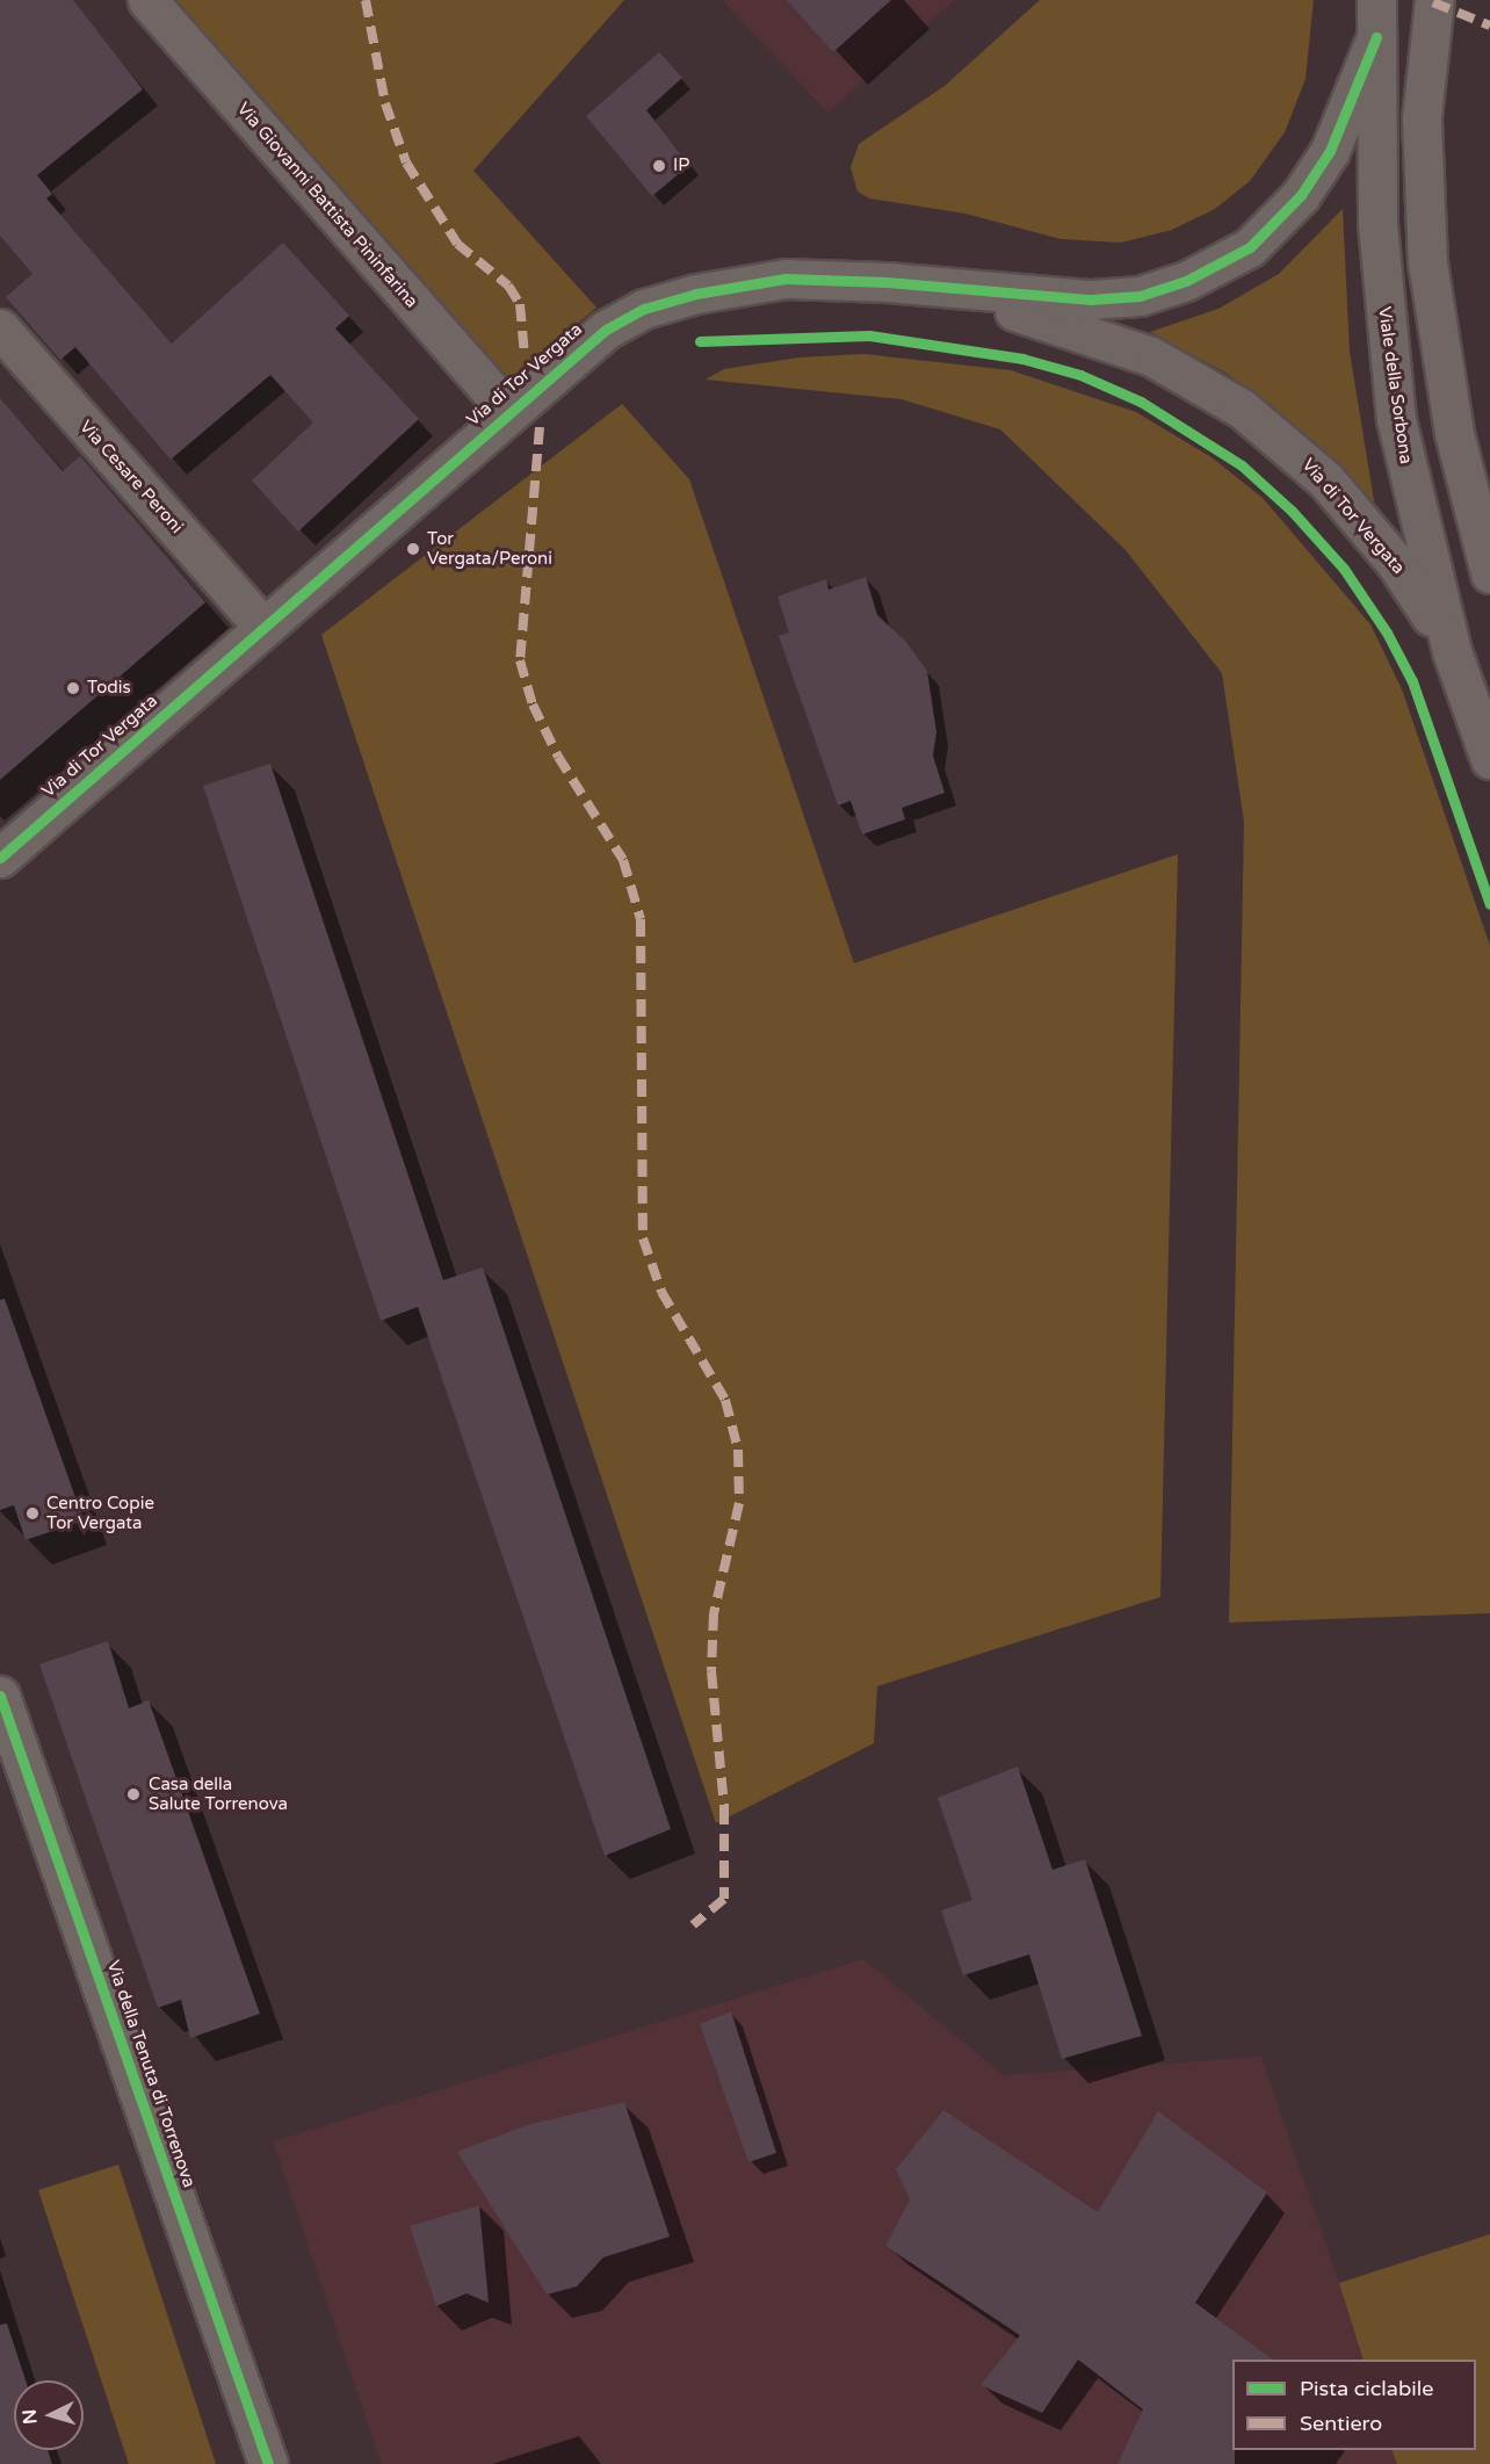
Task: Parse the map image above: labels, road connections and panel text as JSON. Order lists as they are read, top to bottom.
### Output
{
  "streets": {
    "street": [
      "Via Giovanni Battista Pininfarina",
      "Via di Tor Vergata",
      "Viale della Sorbona",
      "Via Cesare Peroni",
      "Via della Tenuta di Torrenova"
    ]
  },
  "crossings": [
    ["Via Giovanni Battista Pininfarina", "Via di Tor Vergata"],
    ["Via di Tor Vergata", "Viale della Sorbona"],
    ["Via di Tor Vergata", "Via Cesare Peroni"]
  ],
  "places": [
    "IP",
    "Tor Vergata/Peroni",
    "Todis",
    "Centro Copie Tor Vergata",
    "Casa della Salute Torrenova"
  ],
  "legend": ["Pista ciclabile", "Sentiero"],
  "north": "left"
}
